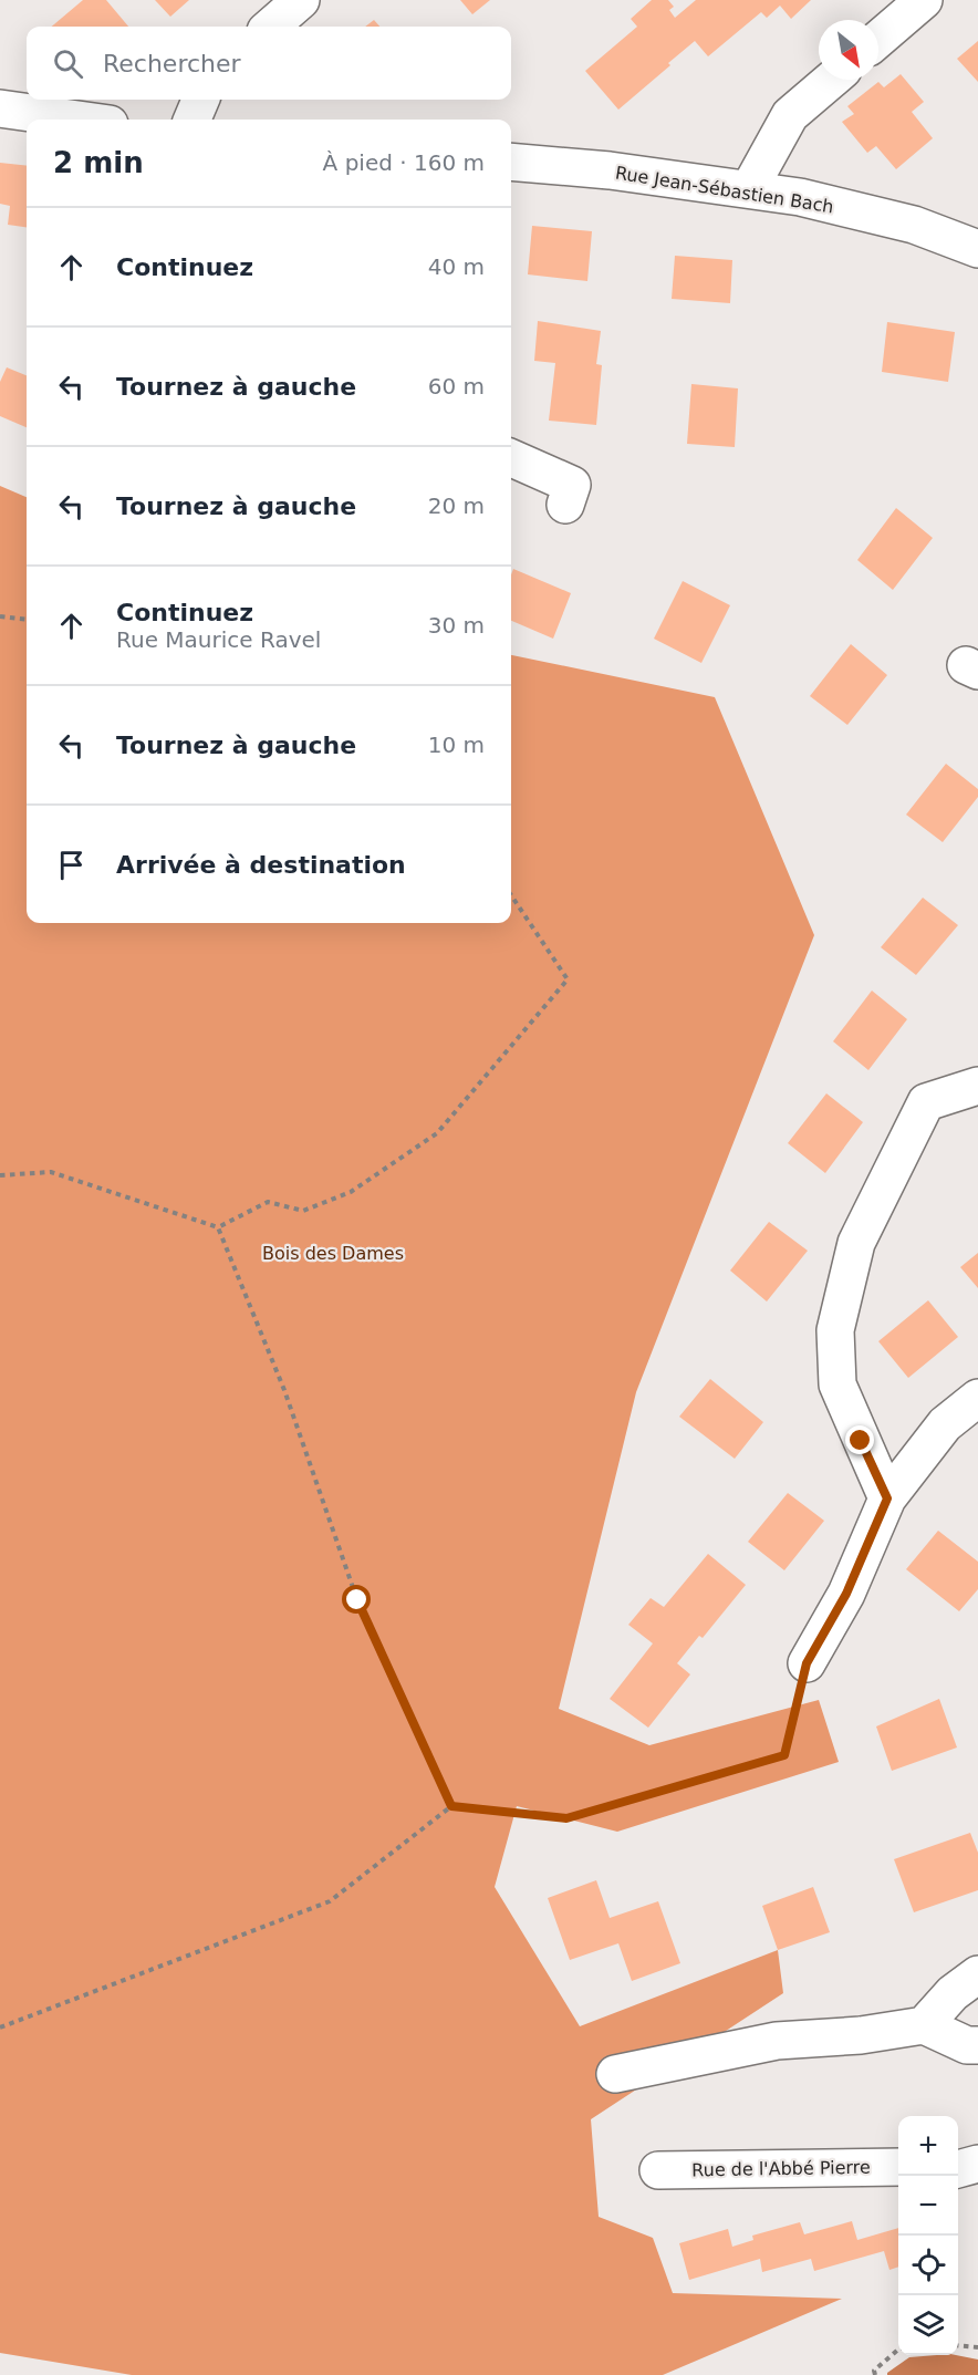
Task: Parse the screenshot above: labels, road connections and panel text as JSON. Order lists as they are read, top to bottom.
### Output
{
  "streets": {
    "street": ["Rue Jean-Sébastien Bach", "Rue de l'Abbé Pierre"]
  },
  "parks": ["Bois des Dames"],
  "north": "bottom right",
  "page": {
    "search": "Rechercher",
    "heading": ["2 min", "À pied · 160 m"],
    "list": [
      ["Continuez", "40 m"],
      ["Tournez à gauche", "60 m"],
      ["Tournez à gauche", "20 m"],
      ["Continuez", "Rue Maurice Ravel", "30 m"],
      ["Tournez à gauche", "10 m"],
      "Arrivée à destination"
    ],
    "map_buttons": ["+", "−"]
  }
}
